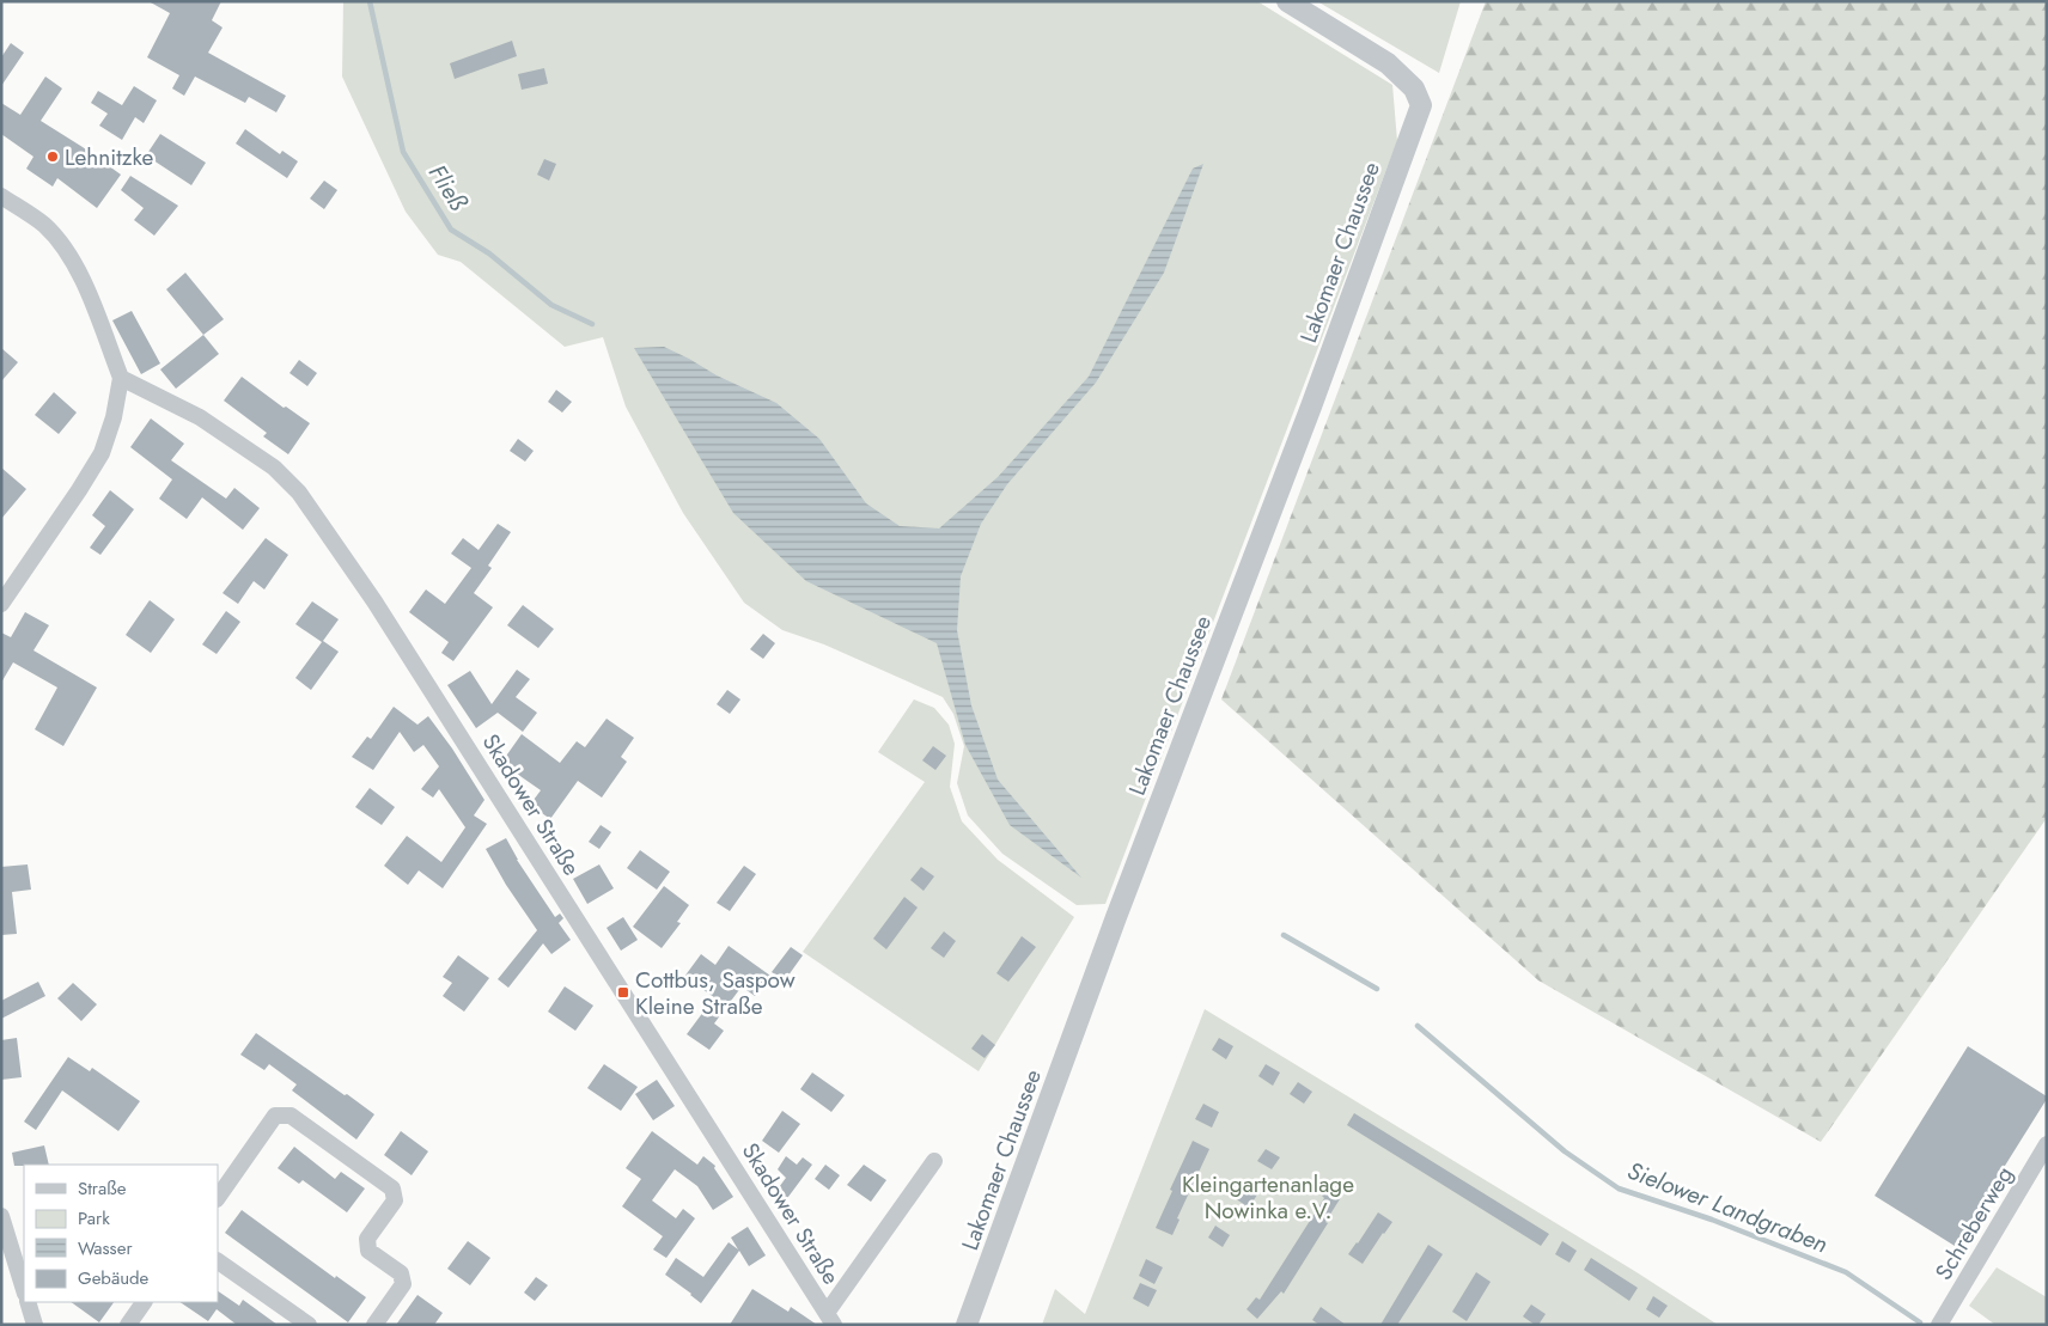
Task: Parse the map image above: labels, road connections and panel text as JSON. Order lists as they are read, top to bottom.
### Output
{
  "streets": {
    "street": ["Lakomaer Chaussee", "Skadower Straße", "Schreberweg"]
  },
  "water": ["Fließ", "Sielower Landgraben"],
  "parks": ["Kleingartenanlage Nowinka e.V."],
  "places": {
    "other": ["Lehnitzke"],
    "transit": ["Cottbus, Saspow Kleine Straße"]
  },
  "legend": [
    "Straße",
    "Park",
    "Wasser",
    "Gebäude"
  ]
}
